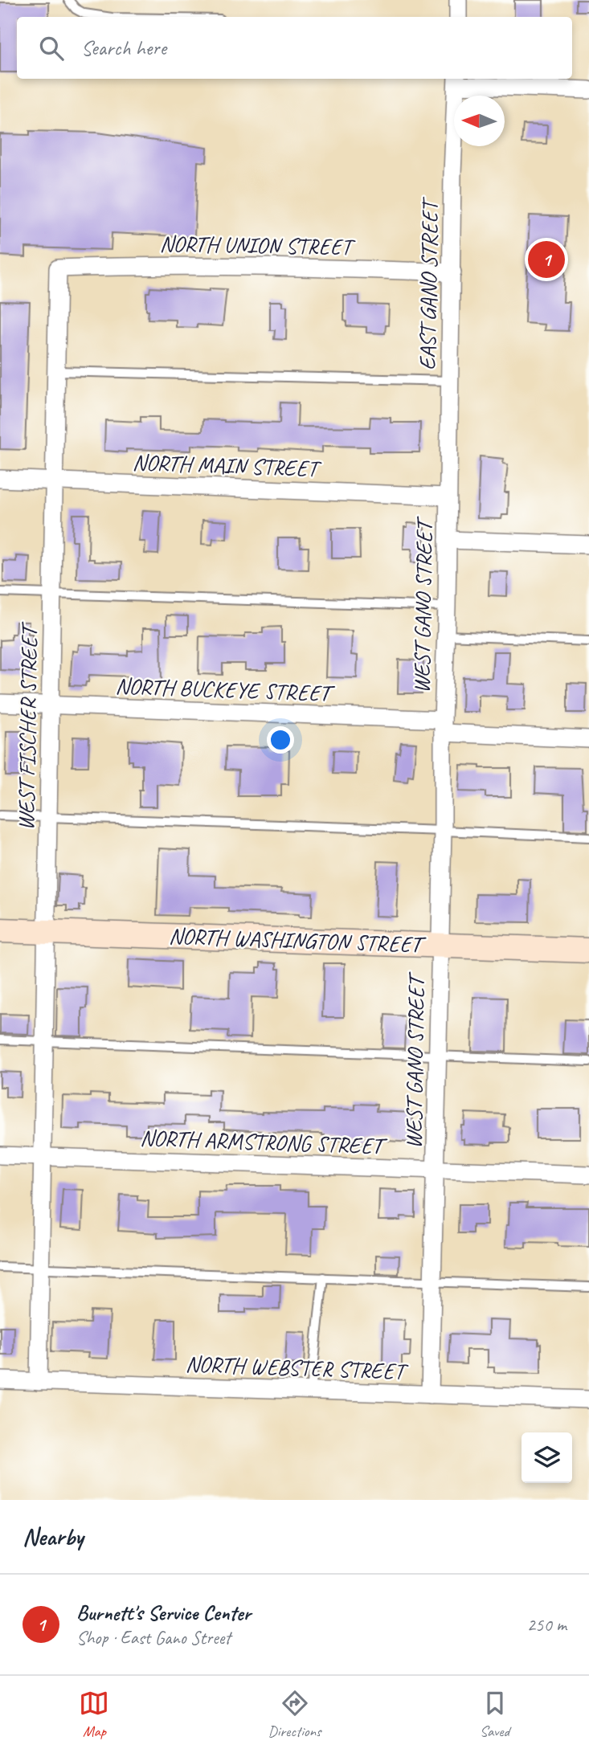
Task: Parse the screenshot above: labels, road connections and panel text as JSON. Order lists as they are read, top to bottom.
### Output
{
  "streets": {
    "main road": ["NORTH WASHINGTON STREET"],
    "street": [
      "NORTH UNION STREET",
      "EAST GANO STREET",
      "NORTH MAIN STREET",
      "WEST GANO STREET",
      "NORTH BUCKEYE STREET",
      "WEST FISCHER STREET",
      "NORTH ARMSTRONG STREET",
      "NORTH WEBSTER STREET"
    ]
  },
  "crossings": [
    ["NORTH UNION STREET", "EAST GANO STREET"],
    ["NORTH UNION STREET", "WEST FISCHER STREET"],
    ["EAST GANO STREET", "NORTH MAIN STREET"],
    ["EAST GANO STREET", "WEST GANO STREET"],
    ["NORTH MAIN STREET", "WEST GANO STREET"],
    ["NORTH MAIN STREET", "WEST FISCHER STREET"],
    ["WEST GANO STREET", "NORTH BUCKEYE STREET"],
    ["WEST GANO STREET", "NORTH WASHINGTON STREET"],
    ["WEST GANO STREET", "NORTH ARMSTRONG STREET"],
    ["WEST GANO STREET", "NORTH WEBSTER STREET"],
    ["NORTH BUCKEYE STREET", "WEST FISCHER STREET"],
    ["WEST FISCHER STREET", "NORTH WASHINGTON STREET"],
    ["WEST FISCHER STREET", "NORTH ARMSTRONG STREET"],
    ["WEST FISCHER STREET", "NORTH WEBSTER STREET"]
  ],
  "north": "left",
  "page": {
    "search": "Search here",
    "pins": "1",
    "heading": "Nearby",
    "list": [
      {
        "mark": "1",
        "name": "Burnett's Service Center",
        "note": "Shop · East Gano Street",
        "value": "250 m"
      }
    ],
    "nav": ["Map", "Directions", "Saved"]
  }
}
